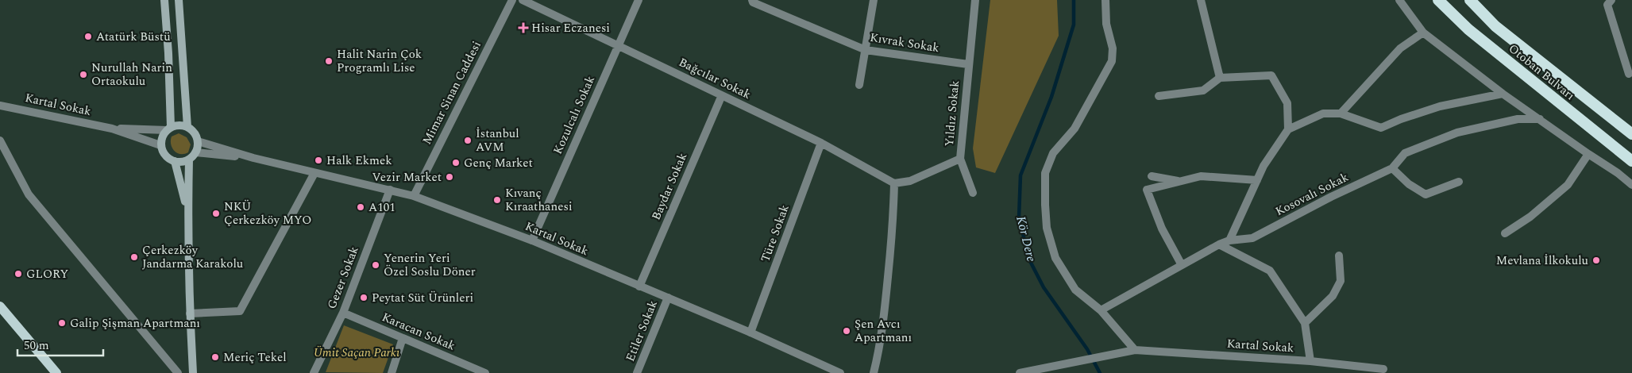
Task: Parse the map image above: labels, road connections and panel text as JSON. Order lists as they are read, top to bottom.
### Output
{
  "streets": {
    "highway": ["Otoban Bulvarı"],
    "street": [
      "Kıvrak Sokak",
      "Bağcılar Sokak",
      "Mimar Sinan Caddesi",
      "Kartal Sokak",
      "Yıldız Sokak",
      "Kozulcalı Sokak",
      "Baydar Sokak",
      "Kosovalı Sokak",
      "Türe Sokak",
      "Gezer Sokak",
      "Etiler Sokak",
      "Karacan Sokak"
    ]
  },
  "crossings": [
    ["Kıvrak Sokak", "Yıldız Sokak"],
    ["Bağcılar Sokak", "Yıldız Sokak"],
    ["Bağcılar Sokak", "Kozulcalı Sokak"],
    ["Bağcılar Sokak", "Baydar Sokak"],
    ["Bağcılar Sokak", "Türe Sokak"],
    ["Mimar Sinan Caddesi", "Kartal Sokak"],
    ["Kartal Sokak", "Kozulcalı Sokak"],
    ["Kartal Sokak", "Baydar Sokak"],
    ["Kartal Sokak", "Türe Sokak"],
    ["Kartal Sokak", "Gezer Sokak"],
    ["Kartal Sokak", "Etiler Sokak"],
    ["Gezer Sokak", "Karacan Sokak"]
  ],
  "water": ["Kör Dere"],
  "parks": ["Ümit Saçan Parkı"],
  "places": {
    "health": ["Hisar Eczanesi"],
    "other": [
      "Atatürk Büstü",
      "Halit Narin Çok Programlı Lise",
      "Nurullah Narin Ortaokulu",
      "İstanbul AVM",
      "Halk Ekmek",
      "Genç Market",
      "Vezir Market",
      "Kıvanç Kıraathanesi",
      "A101",
      "NKÜ Çerkezköy MYO",
      "Çerkezköy Jandarma Karakolu",
      "Mevlana İlkokulu",
      "Yenerin Yeri Özel Soslu Döner",
      "GLORY",
      "Peytat Süt Ürünleri",
      "Galip Şişman Apartmanı",
      "Şen Avcı Apartmanı",
      "Meriç Tekel"
    ]
  },
  "scale_bar": "50 m"
}
